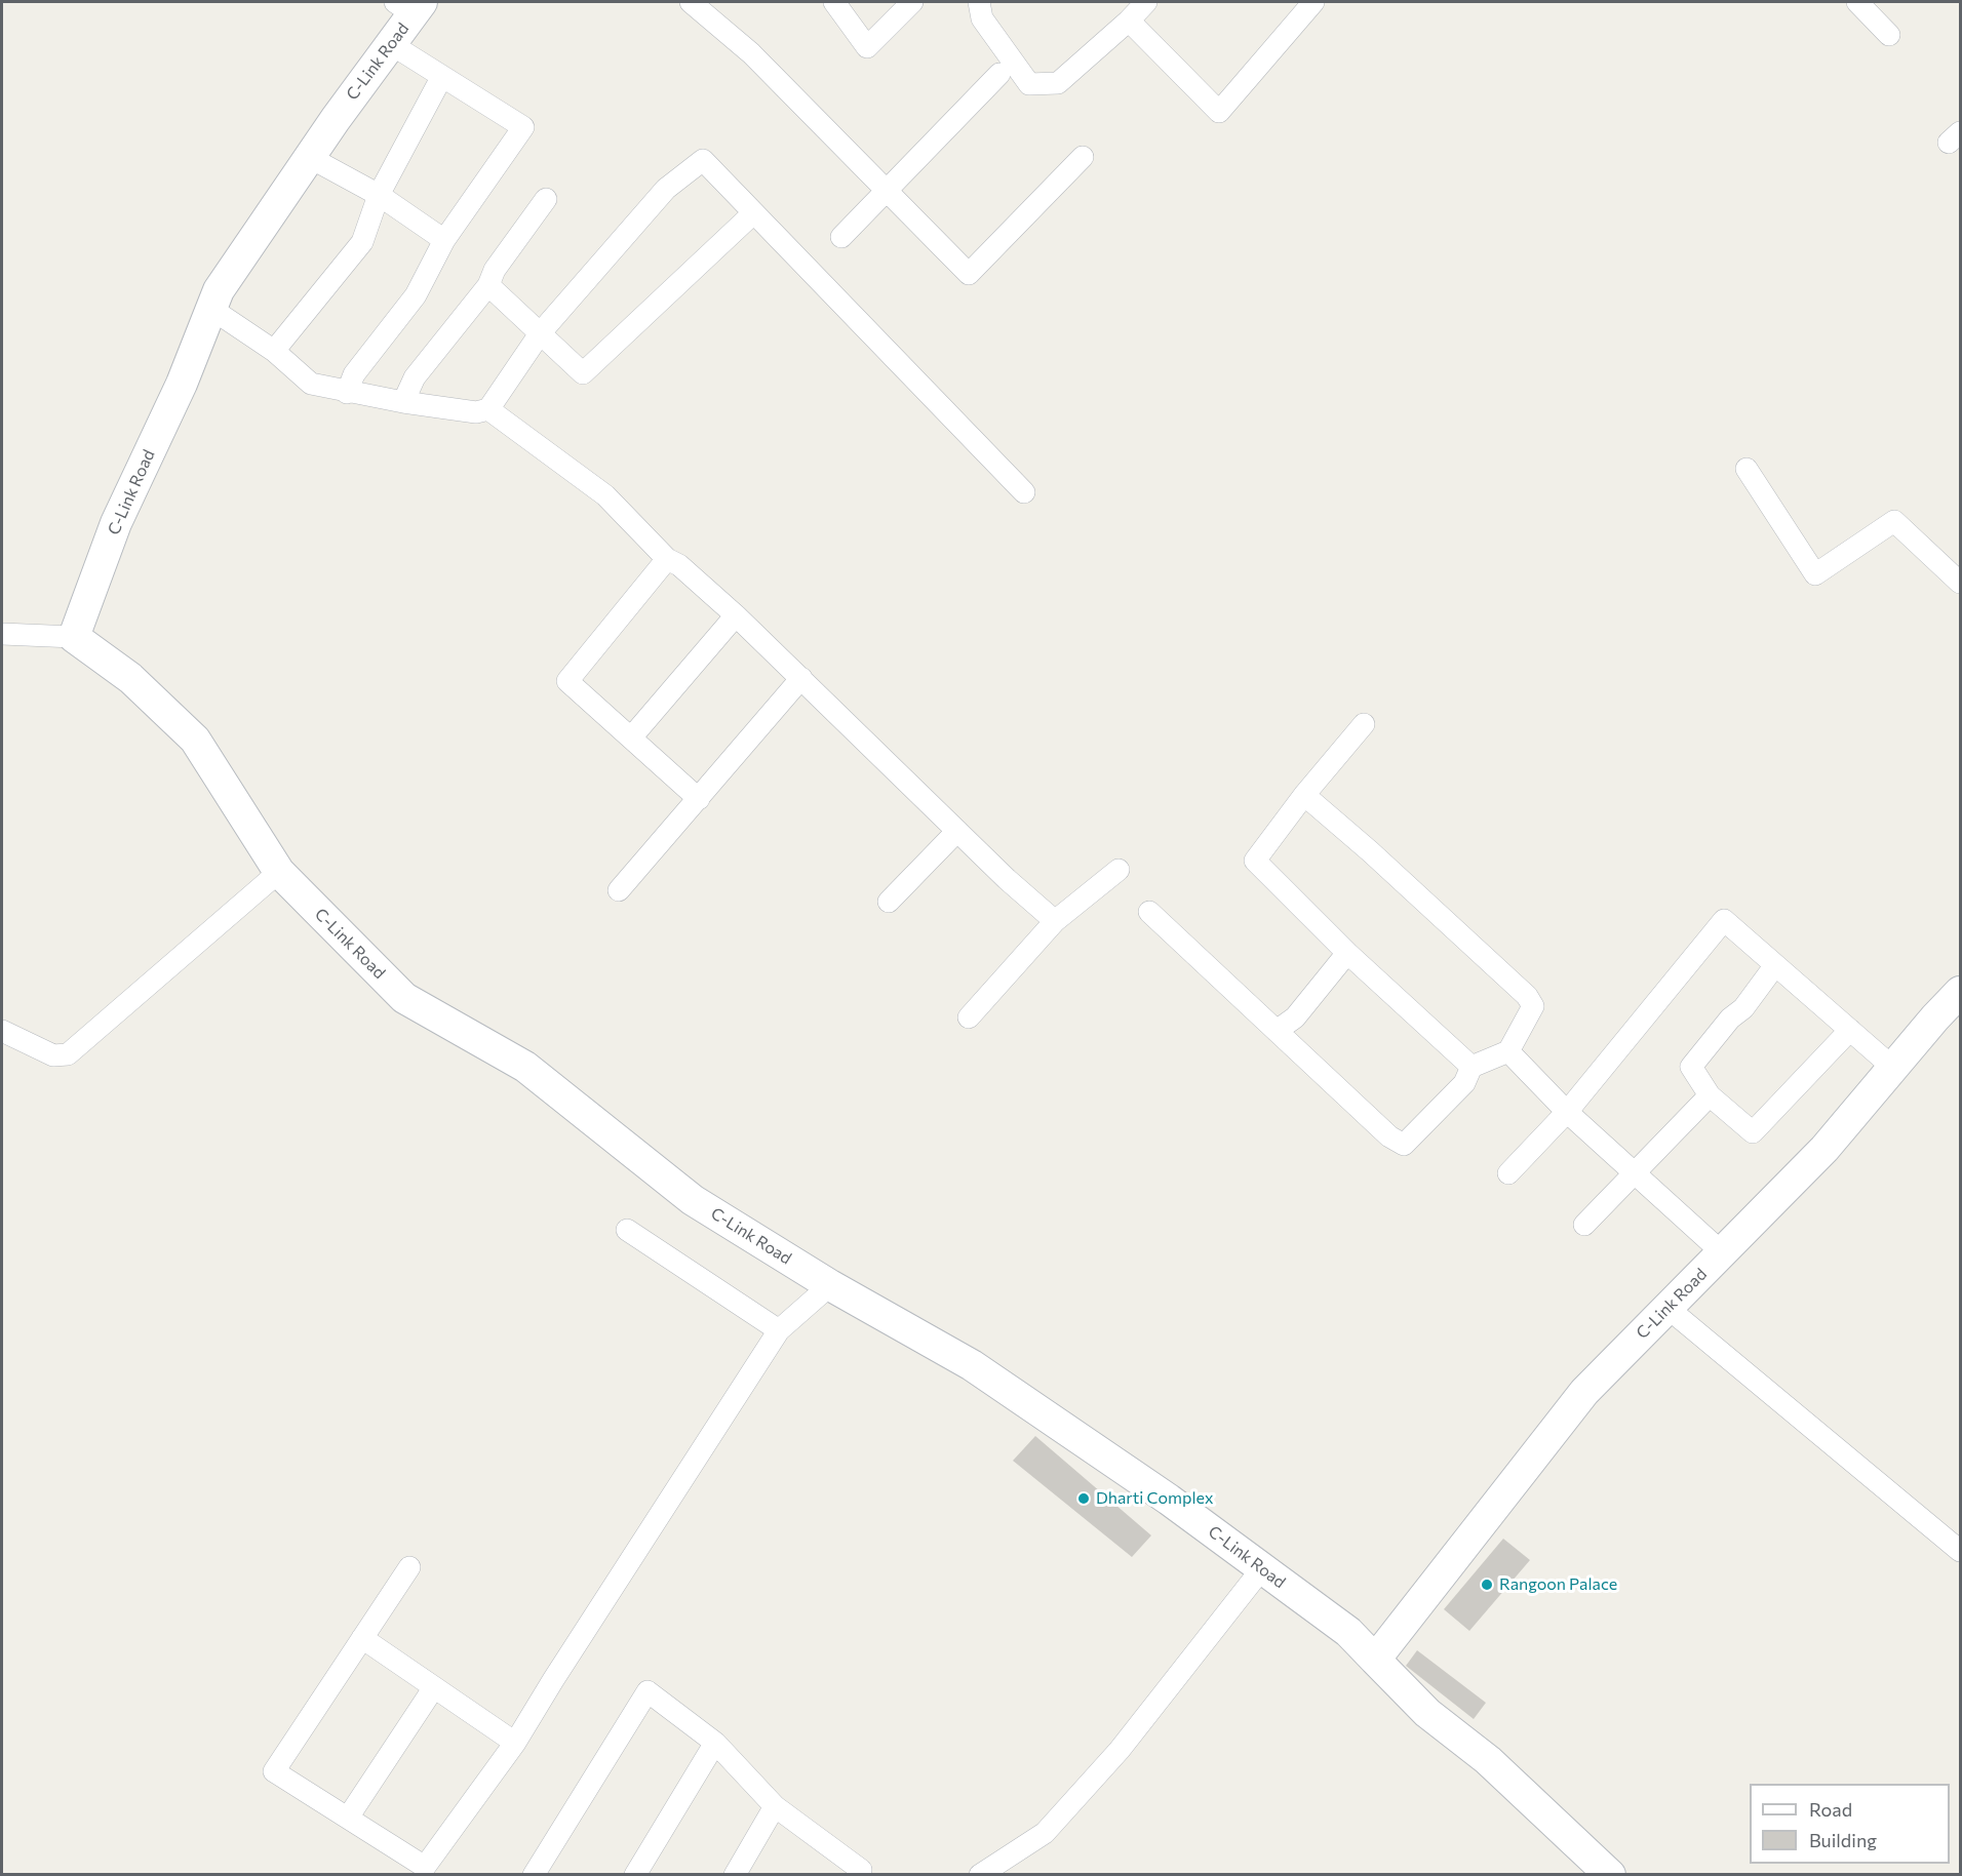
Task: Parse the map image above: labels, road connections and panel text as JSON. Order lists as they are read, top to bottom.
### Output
{
  "streets": {
    "street": ["C-Link Road"]
  },
  "places": ["Dharti Complex", "Rangoon Palace"],
  "legend": ["Road", "Building"]
}
